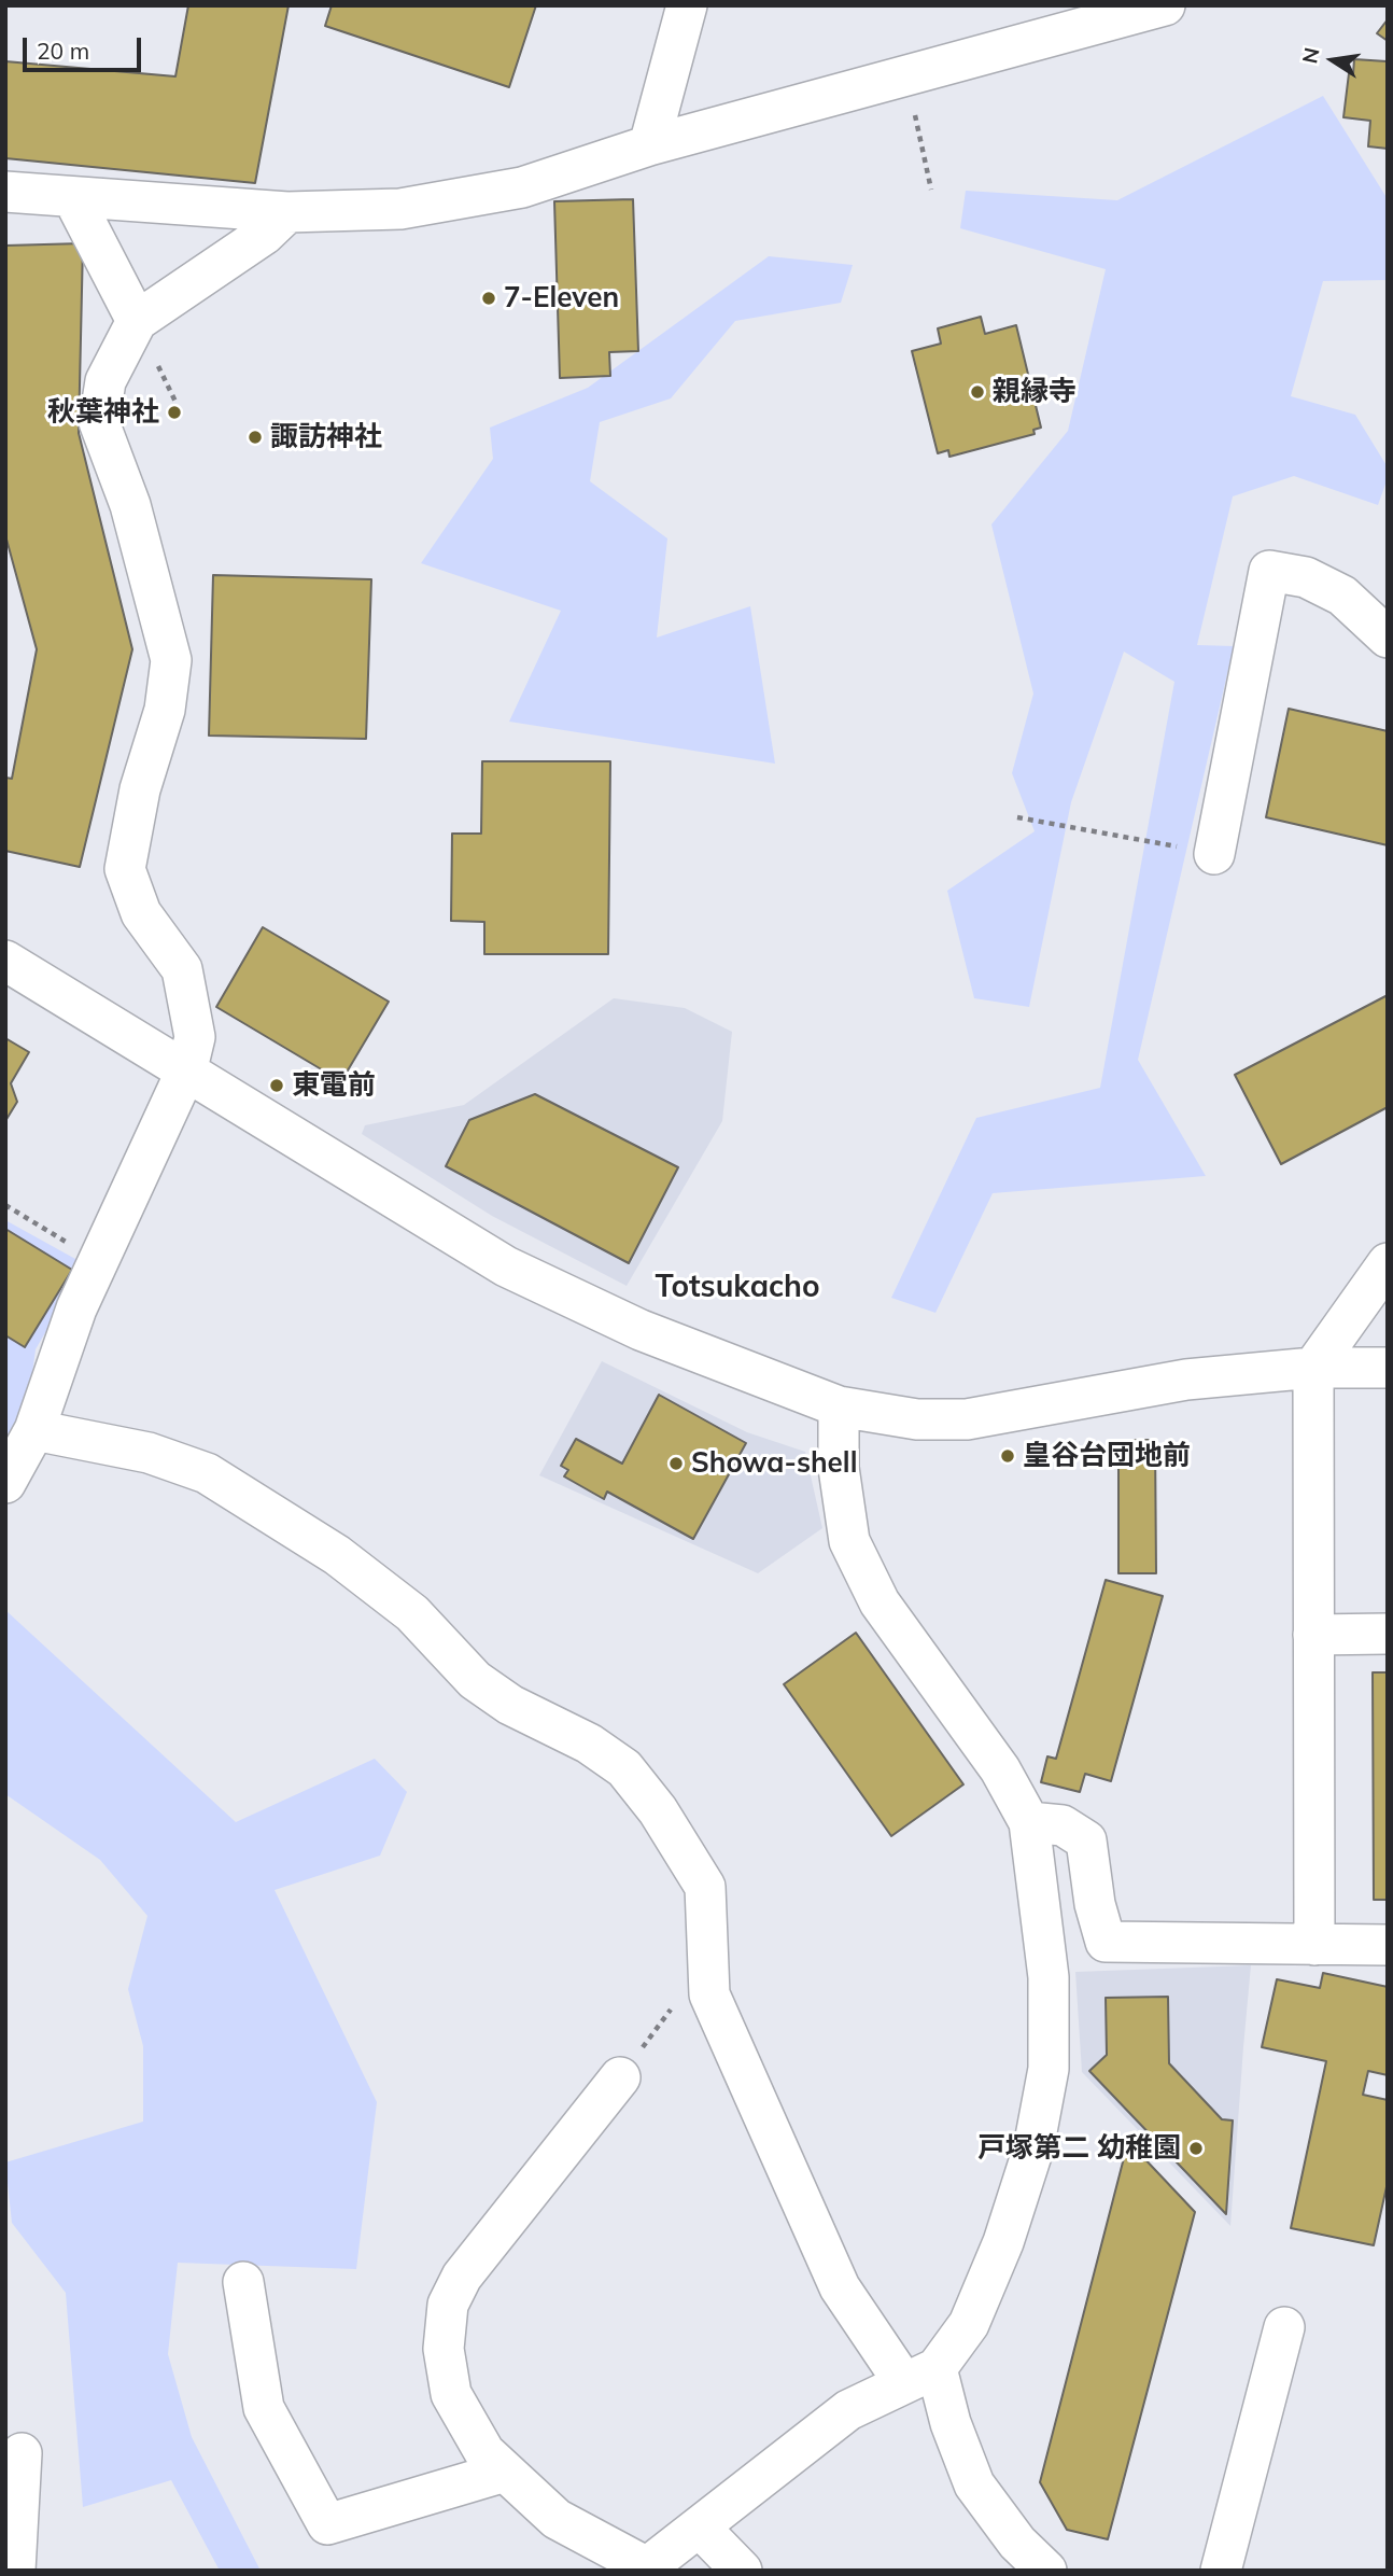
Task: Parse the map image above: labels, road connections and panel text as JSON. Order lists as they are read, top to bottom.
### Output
{
  "districts": ["Totsukacho"],
  "places": [
    "7-Eleven",
    "親縁寺",
    "秋葉神社",
    "諏訪神社",
    "東電前",
    "皇谷台団地前",
    "Showa-shell",
    "戸塚第二 幼稚園"
  ],
  "scale_bar": "20 m",
  "north": "left"
}
